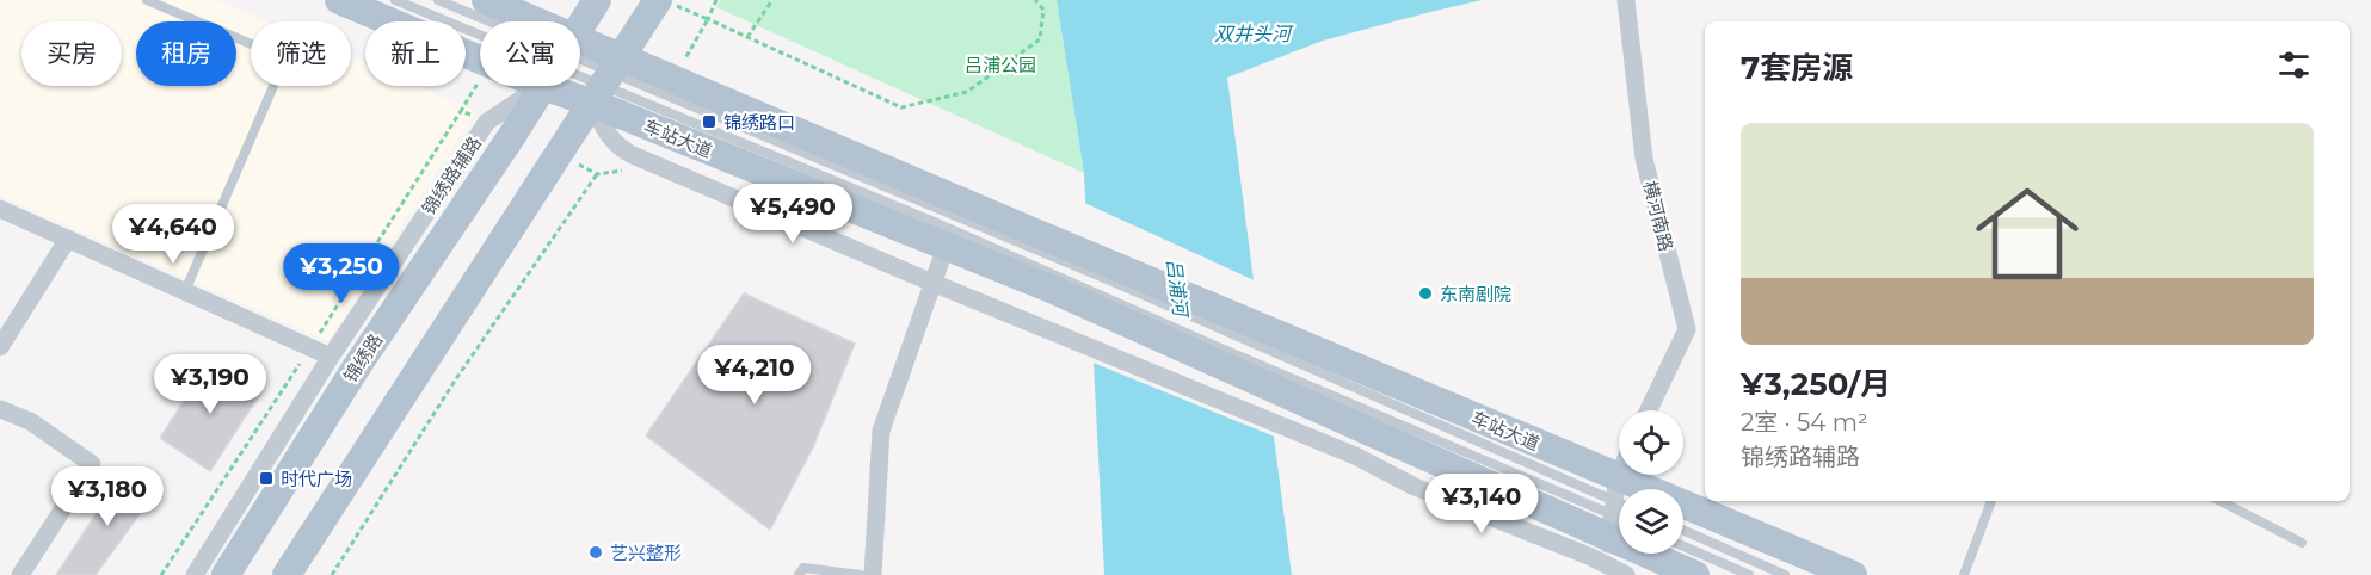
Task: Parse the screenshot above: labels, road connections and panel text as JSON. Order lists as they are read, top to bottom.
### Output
{
  "streets": {
    "main road": ["车站大道", "锦绣路"],
    "street": ["锦绣路辅路", "横河南路"]
  },
  "water": ["双井头河", "吕浦河"],
  "parks": ["吕浦公园"],
  "places": {
    "transit": ["锦绣路口", "时代广场"],
    "other": ["东南剧院", "艺兴整形"]
  },
  "page": {
    "chip": [
      "买房",
      "租房",
      "筛选",
      "新上",
      "公寓"
    ],
    "heading": "7套房源",
    "list": [
      {
        "name": "¥3,250/月",
        "note": "2室 · 54 m² · 锦绣路辅路"
      }
    ],
    "price": [
      "¥5,490",
      "¥4,640",
      "¥3,250",
      "¥4,210",
      "¥3,190",
      "¥3,180",
      "¥3,140"
    ]
  }
}
